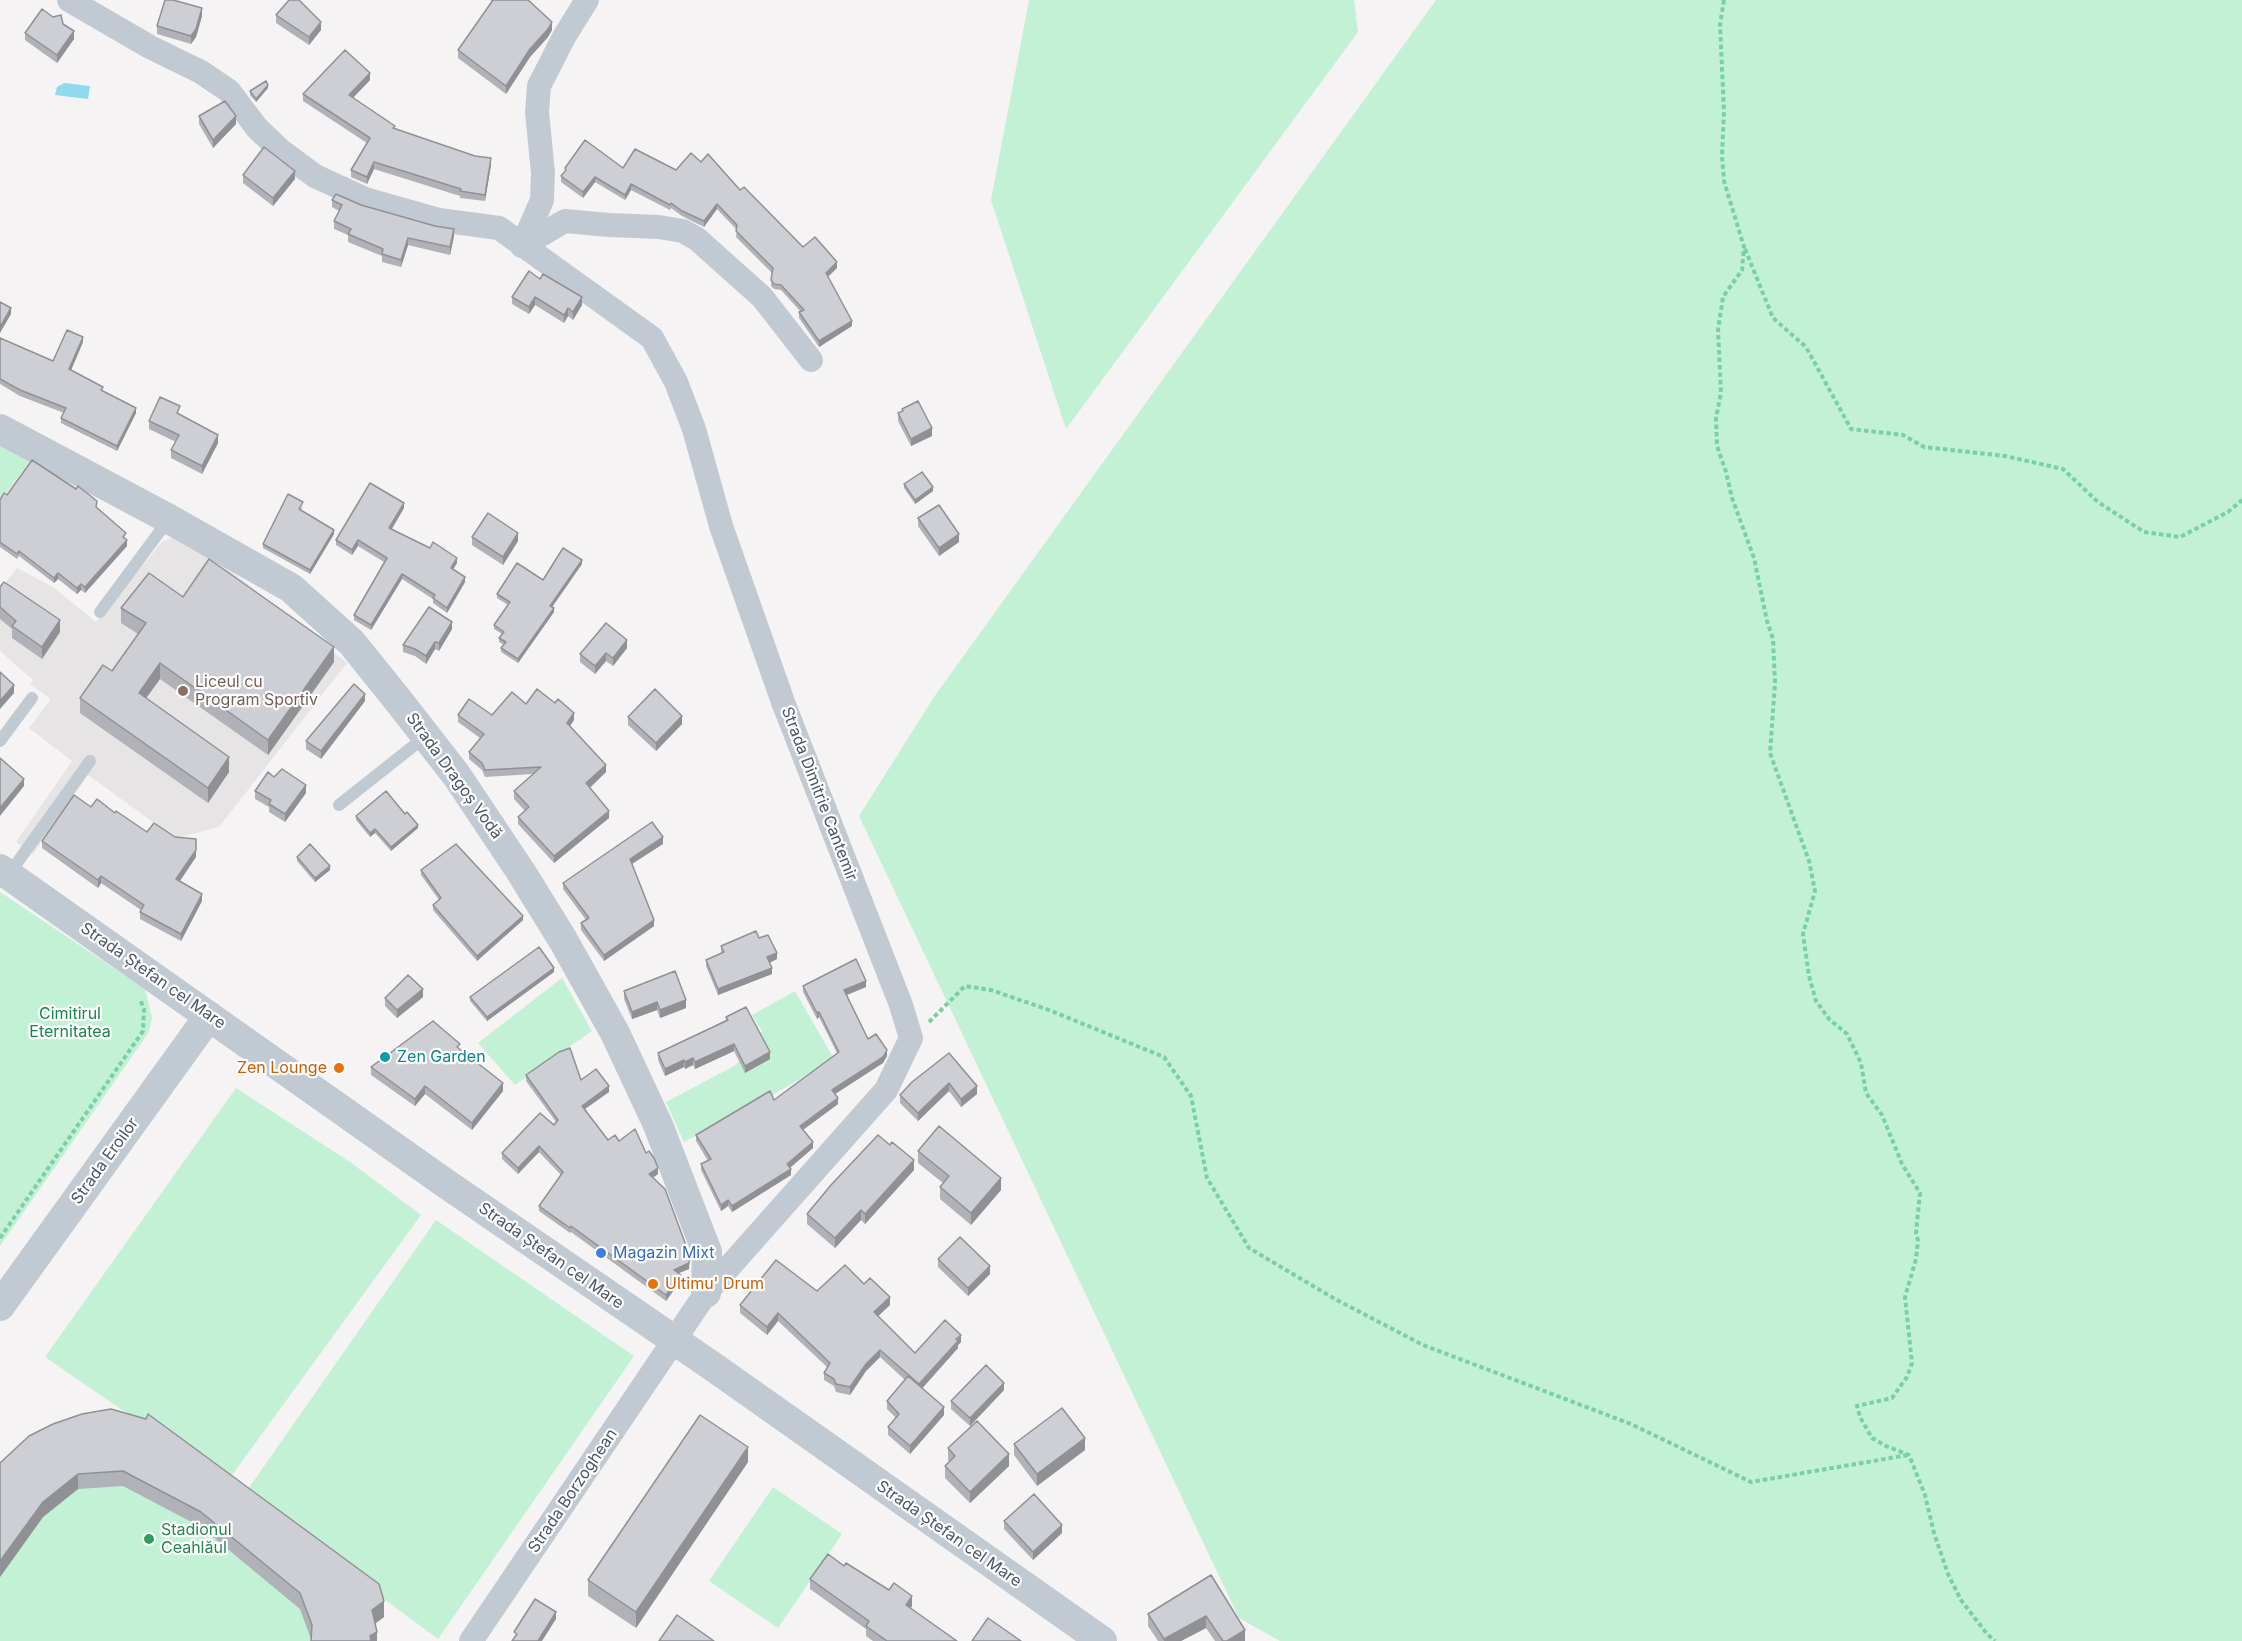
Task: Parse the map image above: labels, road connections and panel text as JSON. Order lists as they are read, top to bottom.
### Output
{
  "streets": {
    "street": [
      "Strada Dragoș Vodă",
      "Strada Dimitrie Cantemir",
      "Strada Ștefan cel Mare",
      "Strada Eroilor",
      "Strada Borzoghean"
    ]
  },
  "crossings": [
    ["Strada Ștefan cel Mare", "Strada Eroilor"],
    ["Strada Ștefan cel Mare", "Strada Borzoghean"]
  ],
  "parks": ["Cimitirul Eternitatea"],
  "places": [
    "Liceul cu Program Sportiv",
    "Zen Garden",
    "Zen Lounge",
    "Magazin Mixt",
    "Ultimu' Drum",
    "Stadionul Ceahlăul"
  ]
}
